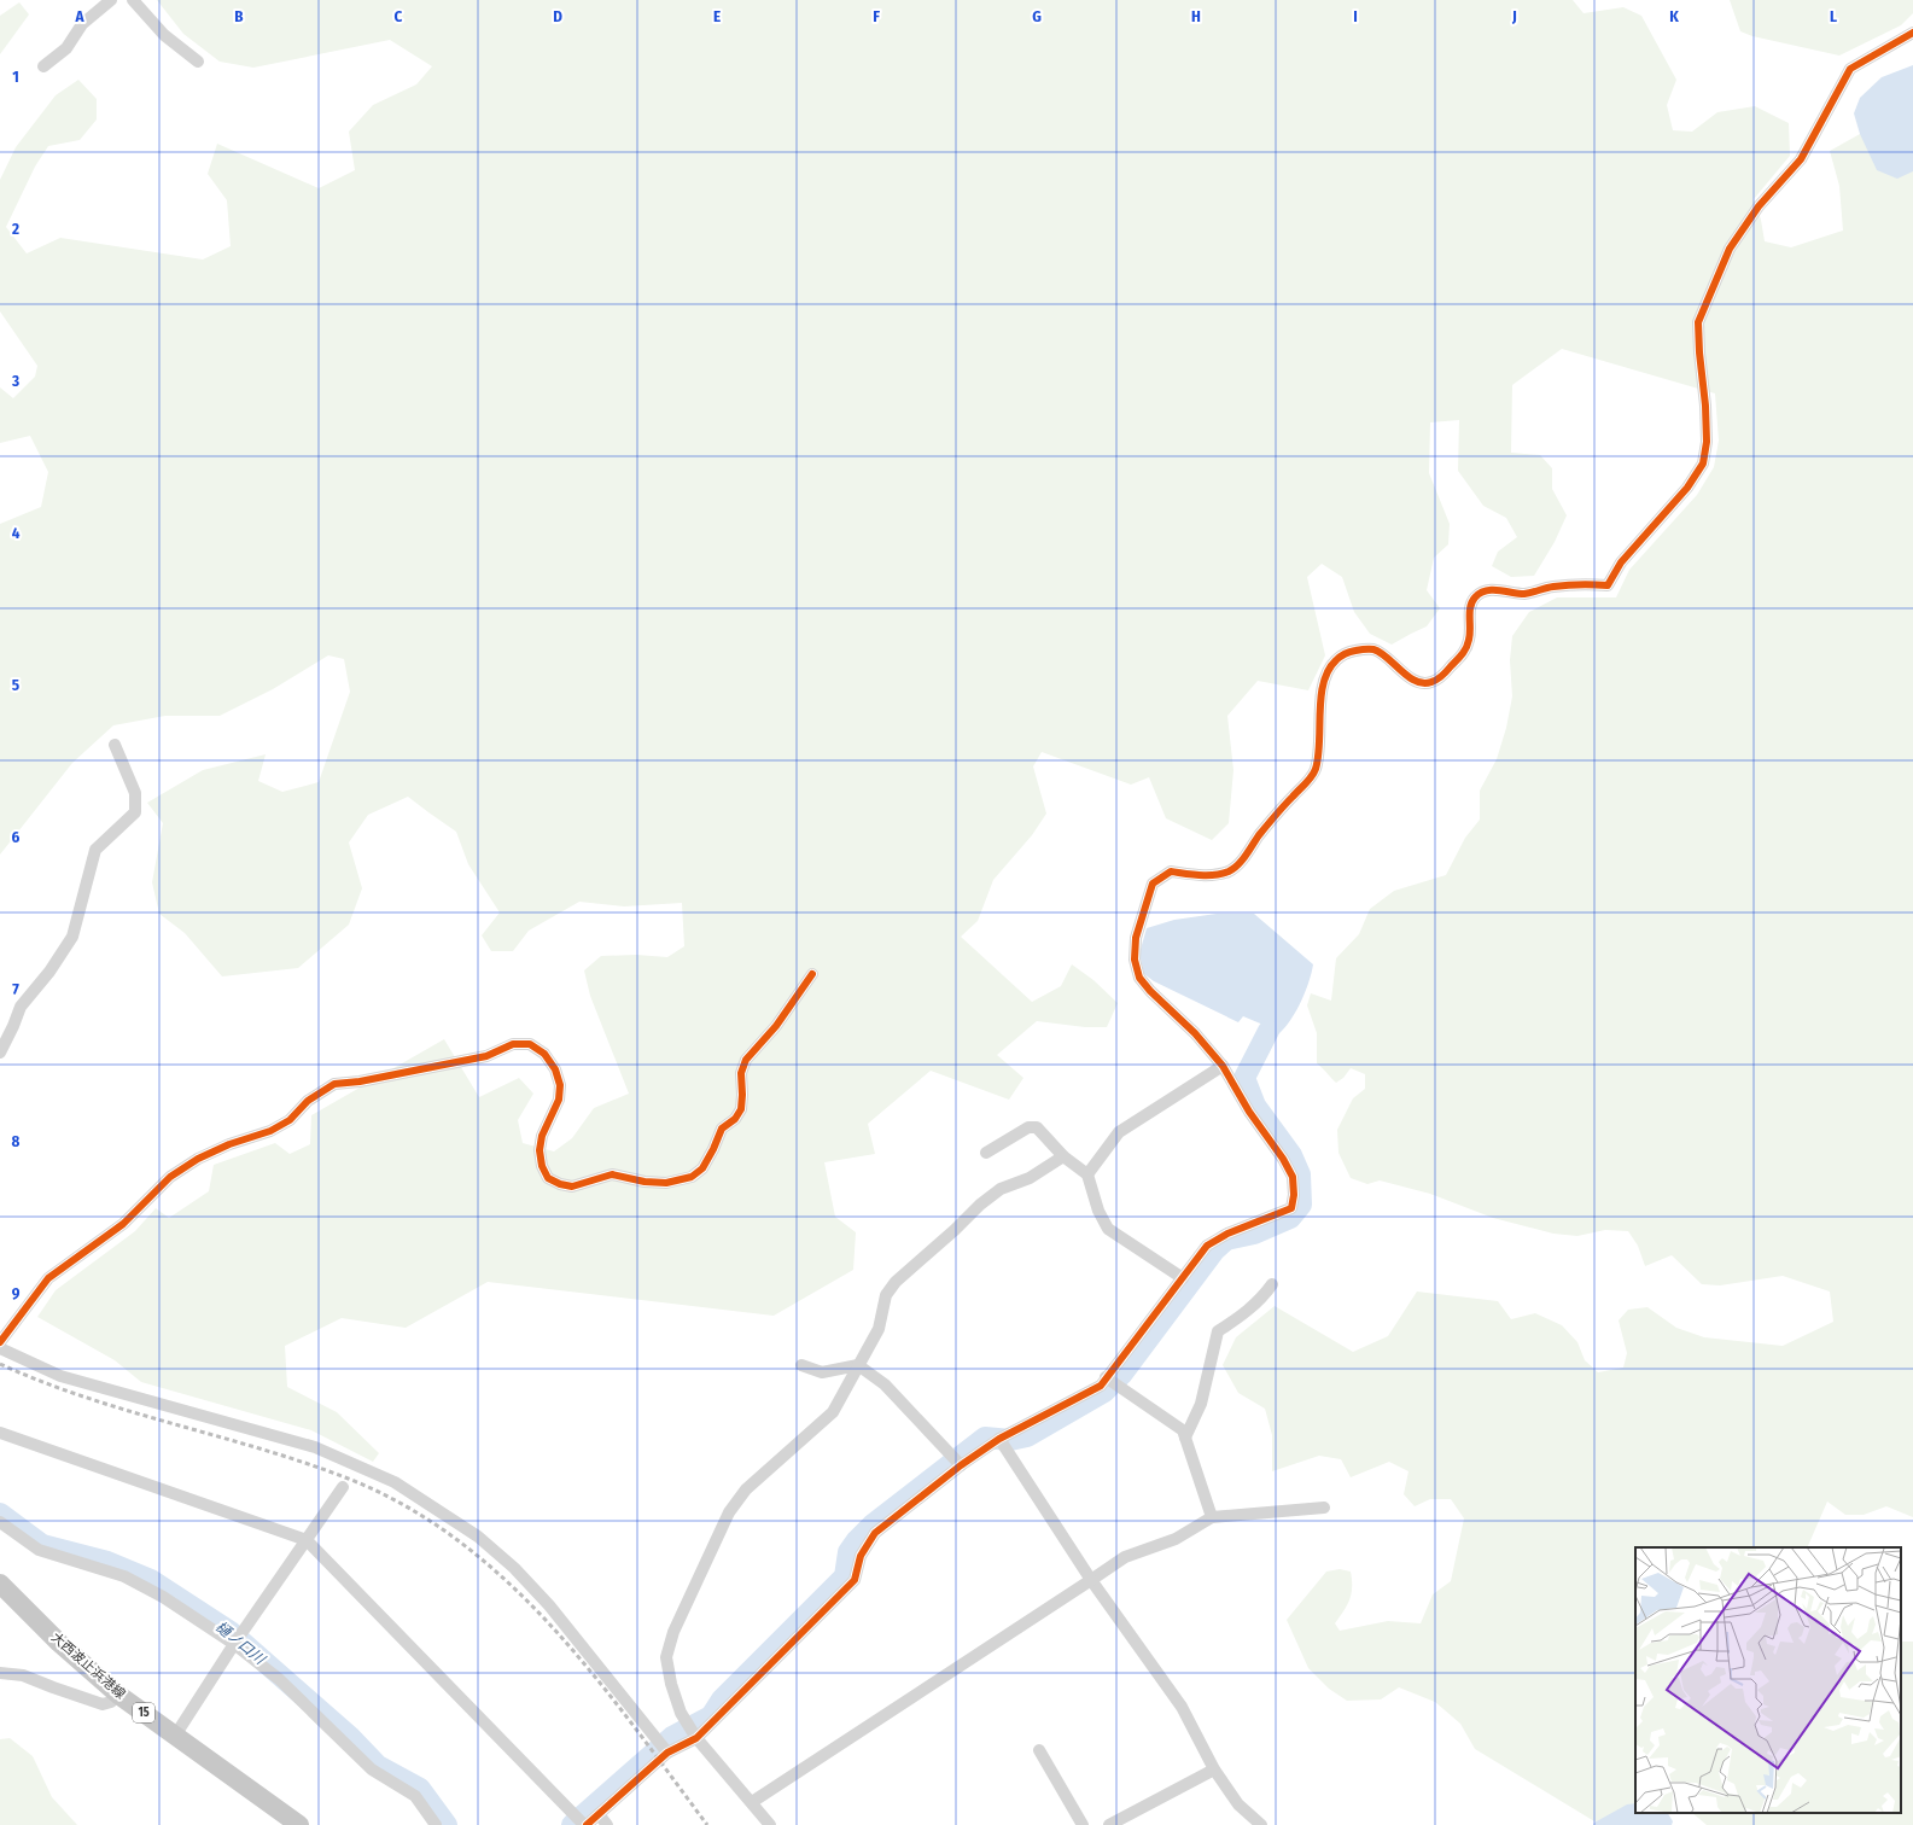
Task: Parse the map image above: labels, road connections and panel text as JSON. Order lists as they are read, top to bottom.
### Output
{
  "streets": {
    "main road": ["大西波止浜港線", "15"]
  },
  "water": ["樋ノ口川"],
  "grid": {
    "columns": [
      "A",
      "B",
      "C",
      "D",
      "E",
      "F",
      "G",
      "H",
      "I",
      "J",
      "K",
      "L"
    ],
    "rows": [
      "1",
      "2",
      "3",
      "4",
      "5",
      "6",
      "7",
      "8",
      "9"
    ]
  }
}
